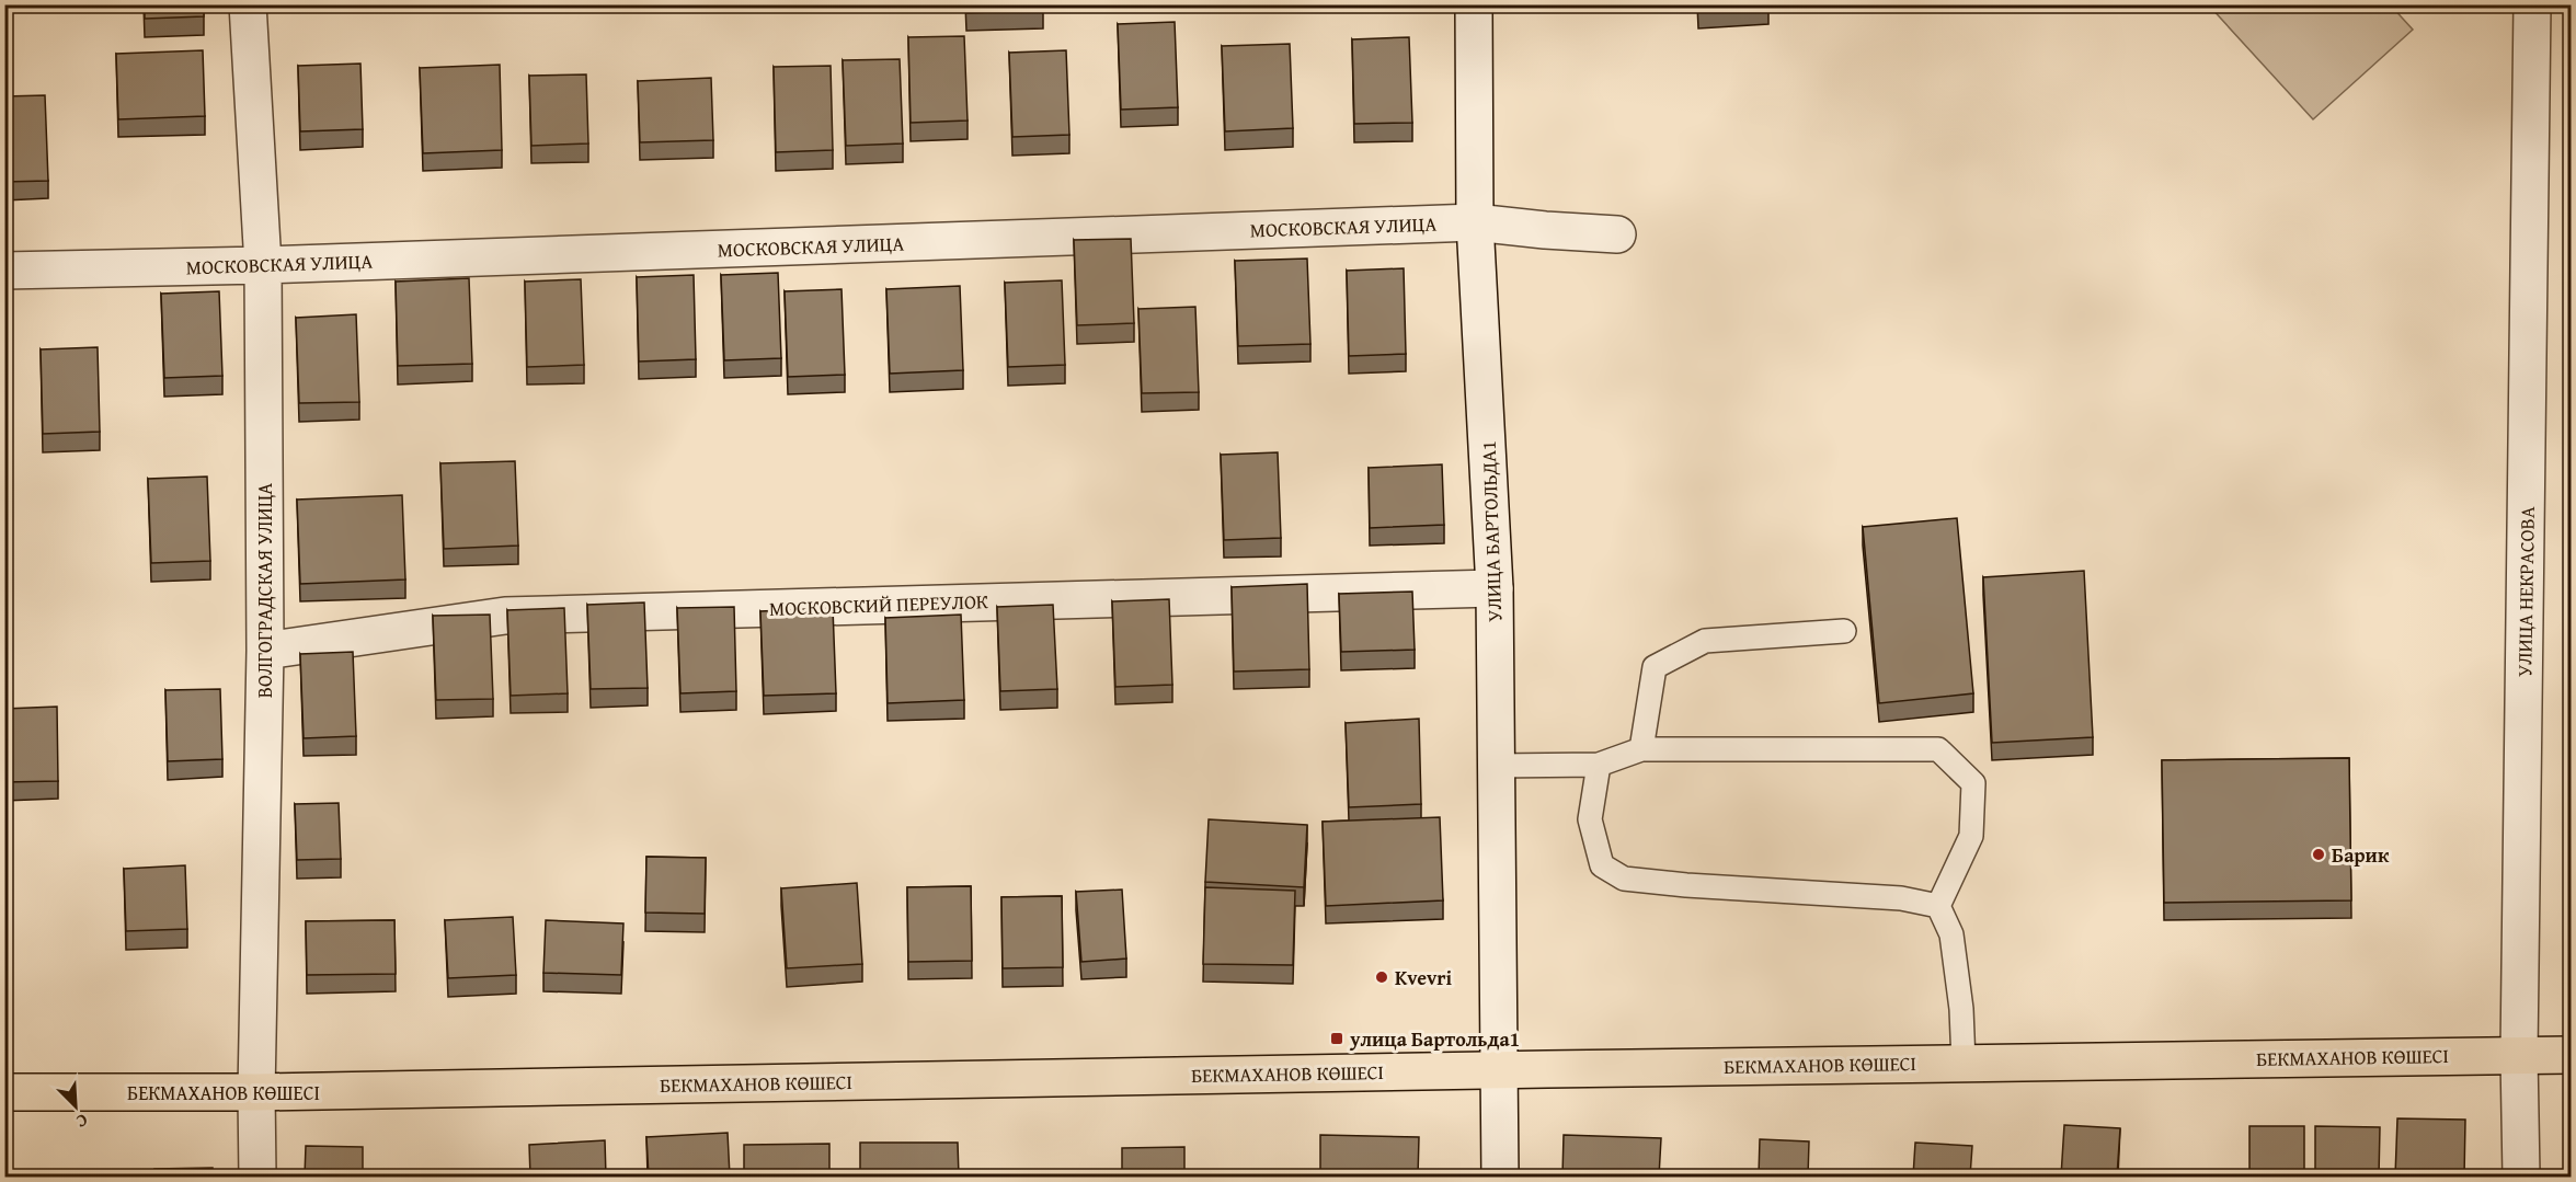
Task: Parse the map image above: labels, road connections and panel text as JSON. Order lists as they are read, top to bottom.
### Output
{
  "streets": {
    "main road": ["БЕКМАХАНОВ КӨШЕСІ"],
    "street": [
      "МОСКОВСКАЯ УЛИЦА",
      "УЛИЦА БАРТОЛЬДА1",
      "ВОЛГОГРАДСКАЯ УЛИЦА",
      "УЛИЦА НЕКРАСОВА",
      "МОСКОВСКИЙ ПЕРЕУЛОК"
    ]
  },
  "crossings": [
    ["МОСКОВСКАЯ УЛИЦА", "УЛИЦА БАРТОЛЬДА1"],
    ["МОСКОВСКАЯ УЛИЦА", "ВОЛГОГРАДСКАЯ УЛИЦА"],
    ["УЛИЦА БАРТОЛЬДА1", "МОСКОВСКИЙ ПЕРЕУЛОК"],
    ["УЛИЦА БАРТОЛЬДА1", "БЕКМАХАНОВ КӨШЕСІ"],
    ["ВОЛГОГРАДСКАЯ УЛИЦА", "МОСКОВСКИЙ ПЕРЕУЛОК"],
    ["ВОЛГОГРАДСКАЯ УЛИЦА", "БЕКМАХАНОВ КӨШЕСІ"],
    ["УЛИЦА НЕКРАСОВА", "БЕКМАХАНОВ КӨШЕСІ"]
  ],
  "places": {
    "other": ["Барик", "Kvevri"],
    "transit": ["улица Бартольда1"]
  },
  "north": "bottom right"
}
